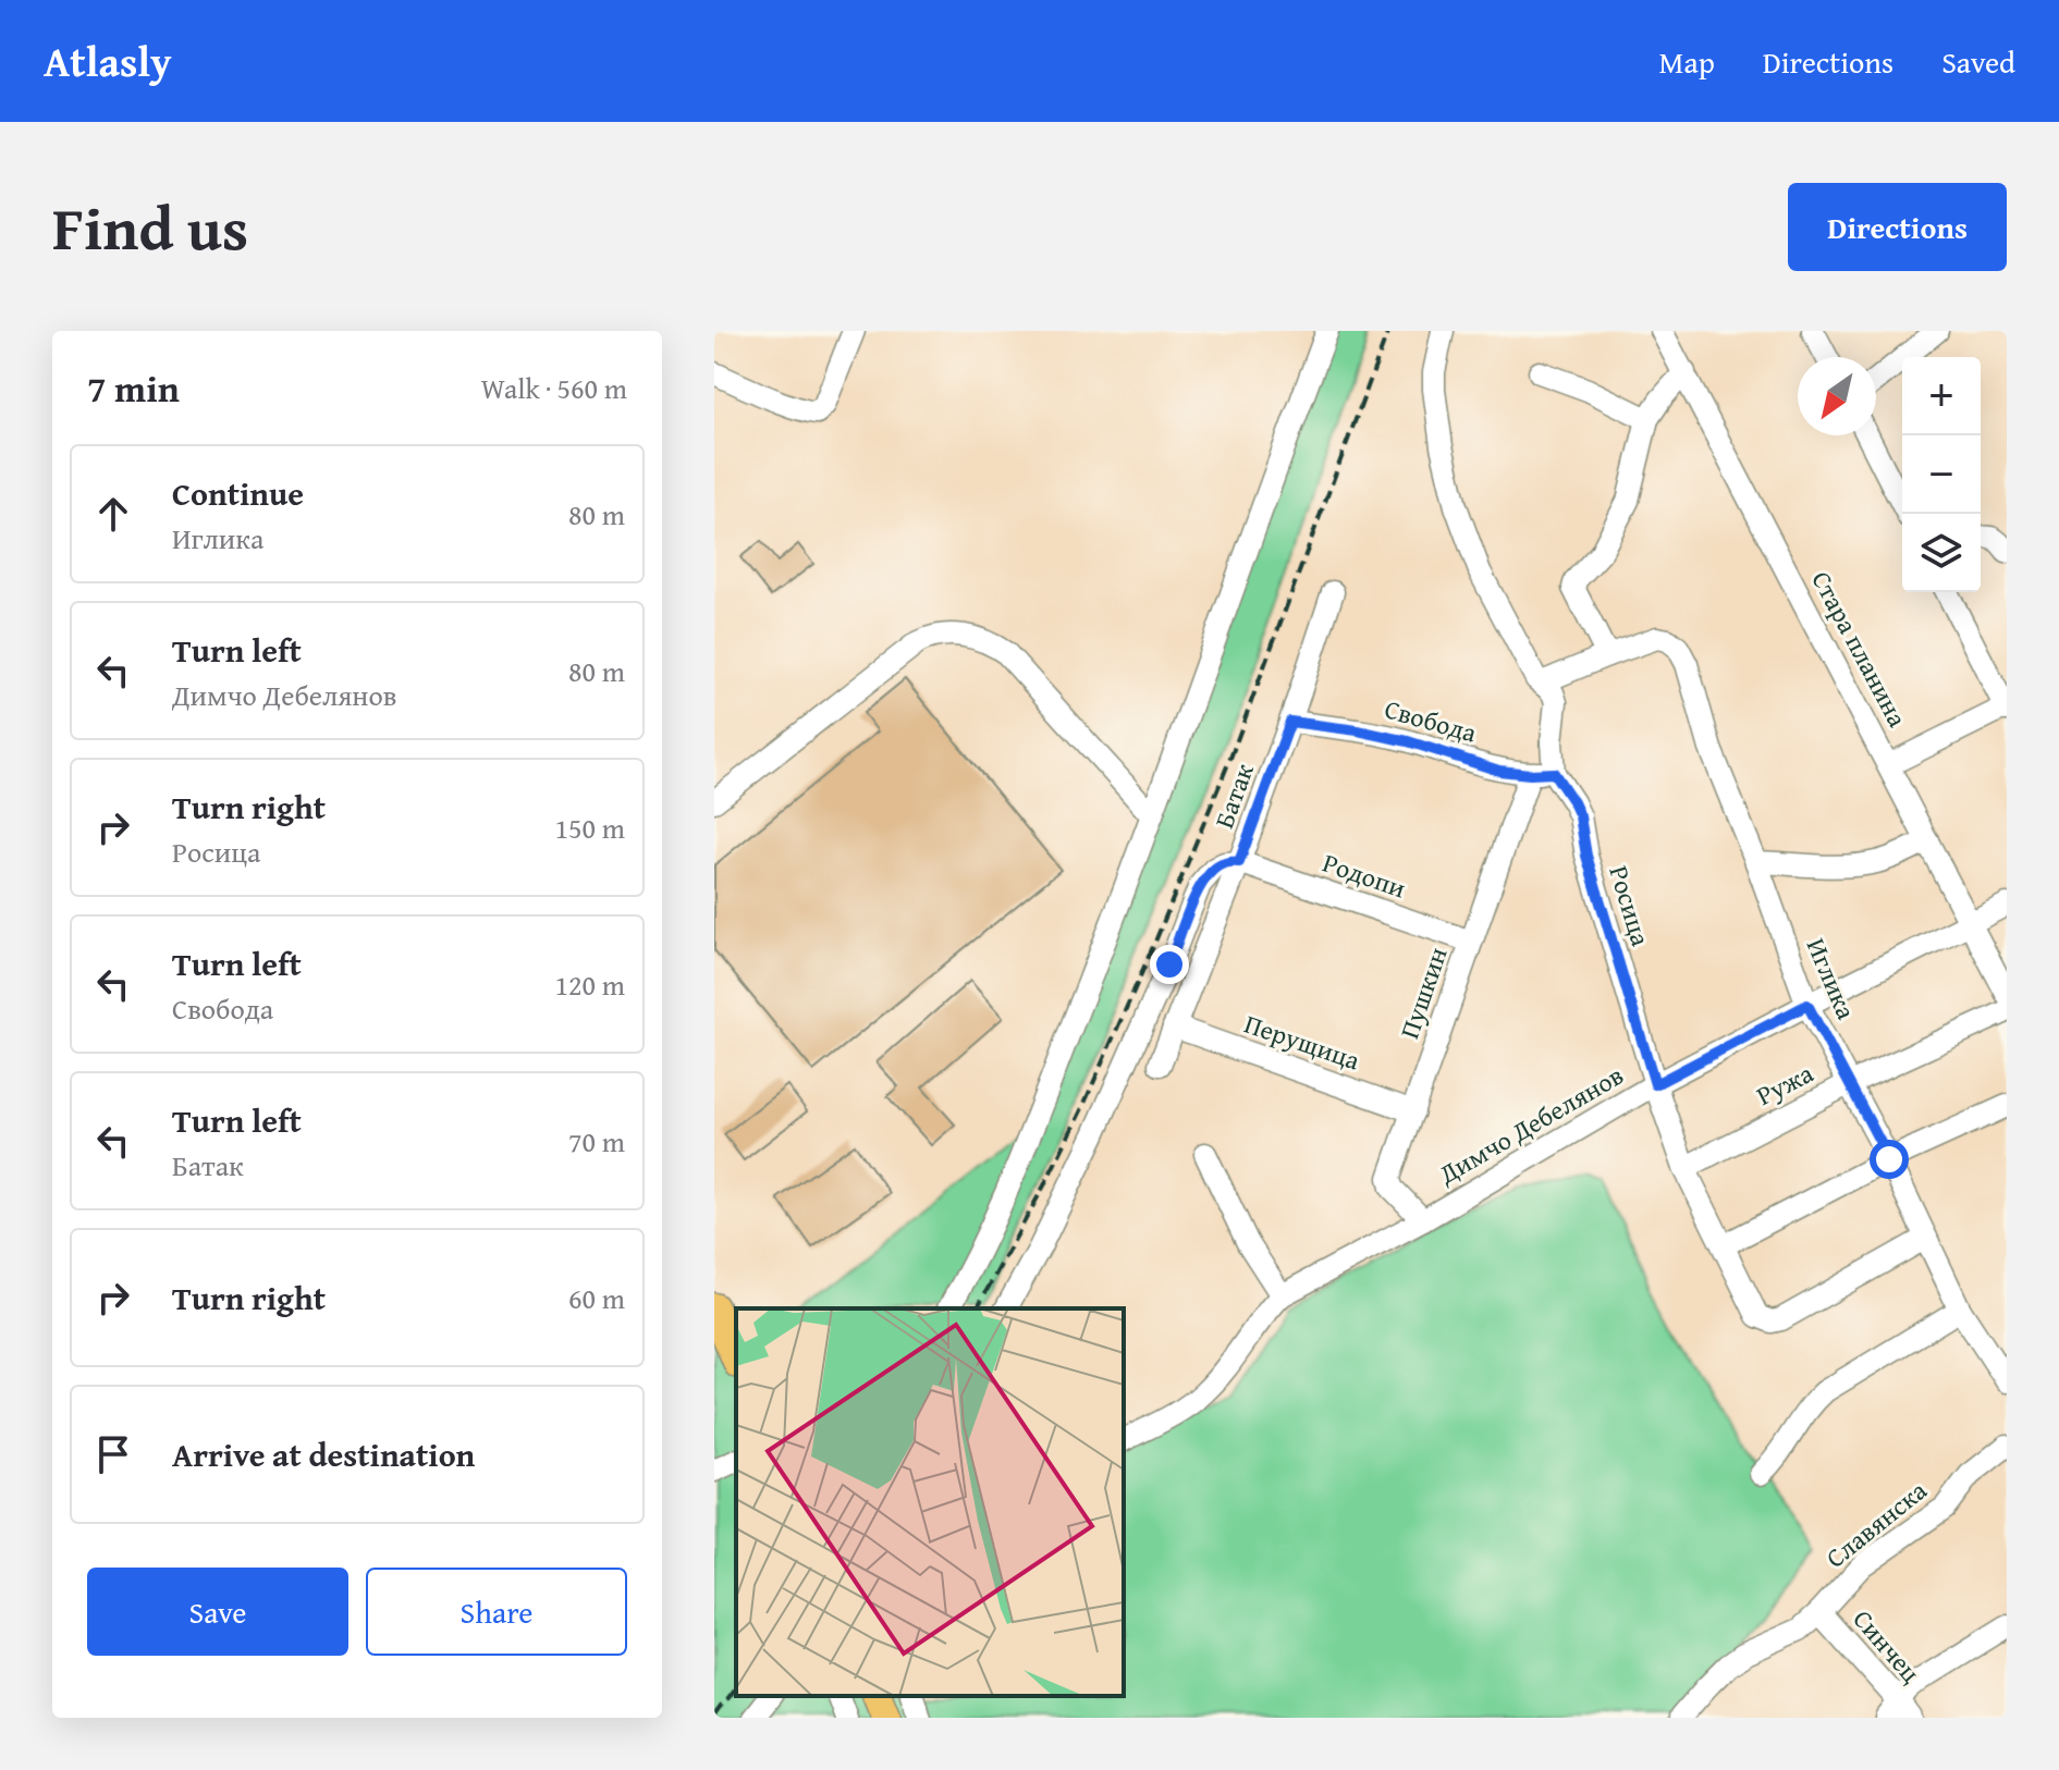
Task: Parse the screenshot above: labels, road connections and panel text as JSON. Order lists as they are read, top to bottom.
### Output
{
  "streets": {
    "street": [
      "Стара планина",
      "Свобода",
      "Батак",
      "Родопи",
      "Росица",
      "Иглика",
      "Пушкин",
      "Перущица",
      "Ружа",
      "Димчо Дебелянов",
      "Славянска",
      "Синчец"
    ]
  },
  "crossings": [
    ["Стара планина", "Димчо Дебелянов"],
    ["Свобода", "Батак"],
    ["Свобода", "Росица"],
    ["Свобода", "Пушкин"],
    ["Батак", "Родопи"],
    ["Батак", "Перущица"],
    ["Родопи", "Пушкин"],
    ["Росица", "Иглика"],
    ["Росица", "Ружа"],
    ["Росица", "Димчо Дебелянов"],
    ["Иглика", "Ружа"],
    ["Иглика", "Димчо Дебелянов"],
    ["Пушкин", "Перущица"],
    ["Пушкин", "Димчо Дебелянов"],
    ["Славянска", "Синчец"]
  ],
  "north": "bottom left",
  "page": {
    "header": "Atlasly",
    "nav": ["Map", "Directions", "Saved"],
    "title": "Find us",
    "buttons": [
      "Directions",
      ["Save", "Share"]
    ],
    "heading": ["7 min", "Walk · 560 m"],
    "map_buttons": ["+", "−"],
    "list": [
      ["Continue", "Иглика", "80 m"],
      ["Turn left", "Димчо Дебелянов", "80 m"],
      ["Turn right", "Росица", "150 m"],
      ["Turn left", "Свобода", "120 m"],
      ["Turn left", "Батак", "70 m"],
      ["Turn right", "60 m"],
      "Arrive at destination"
    ]
  }
}
